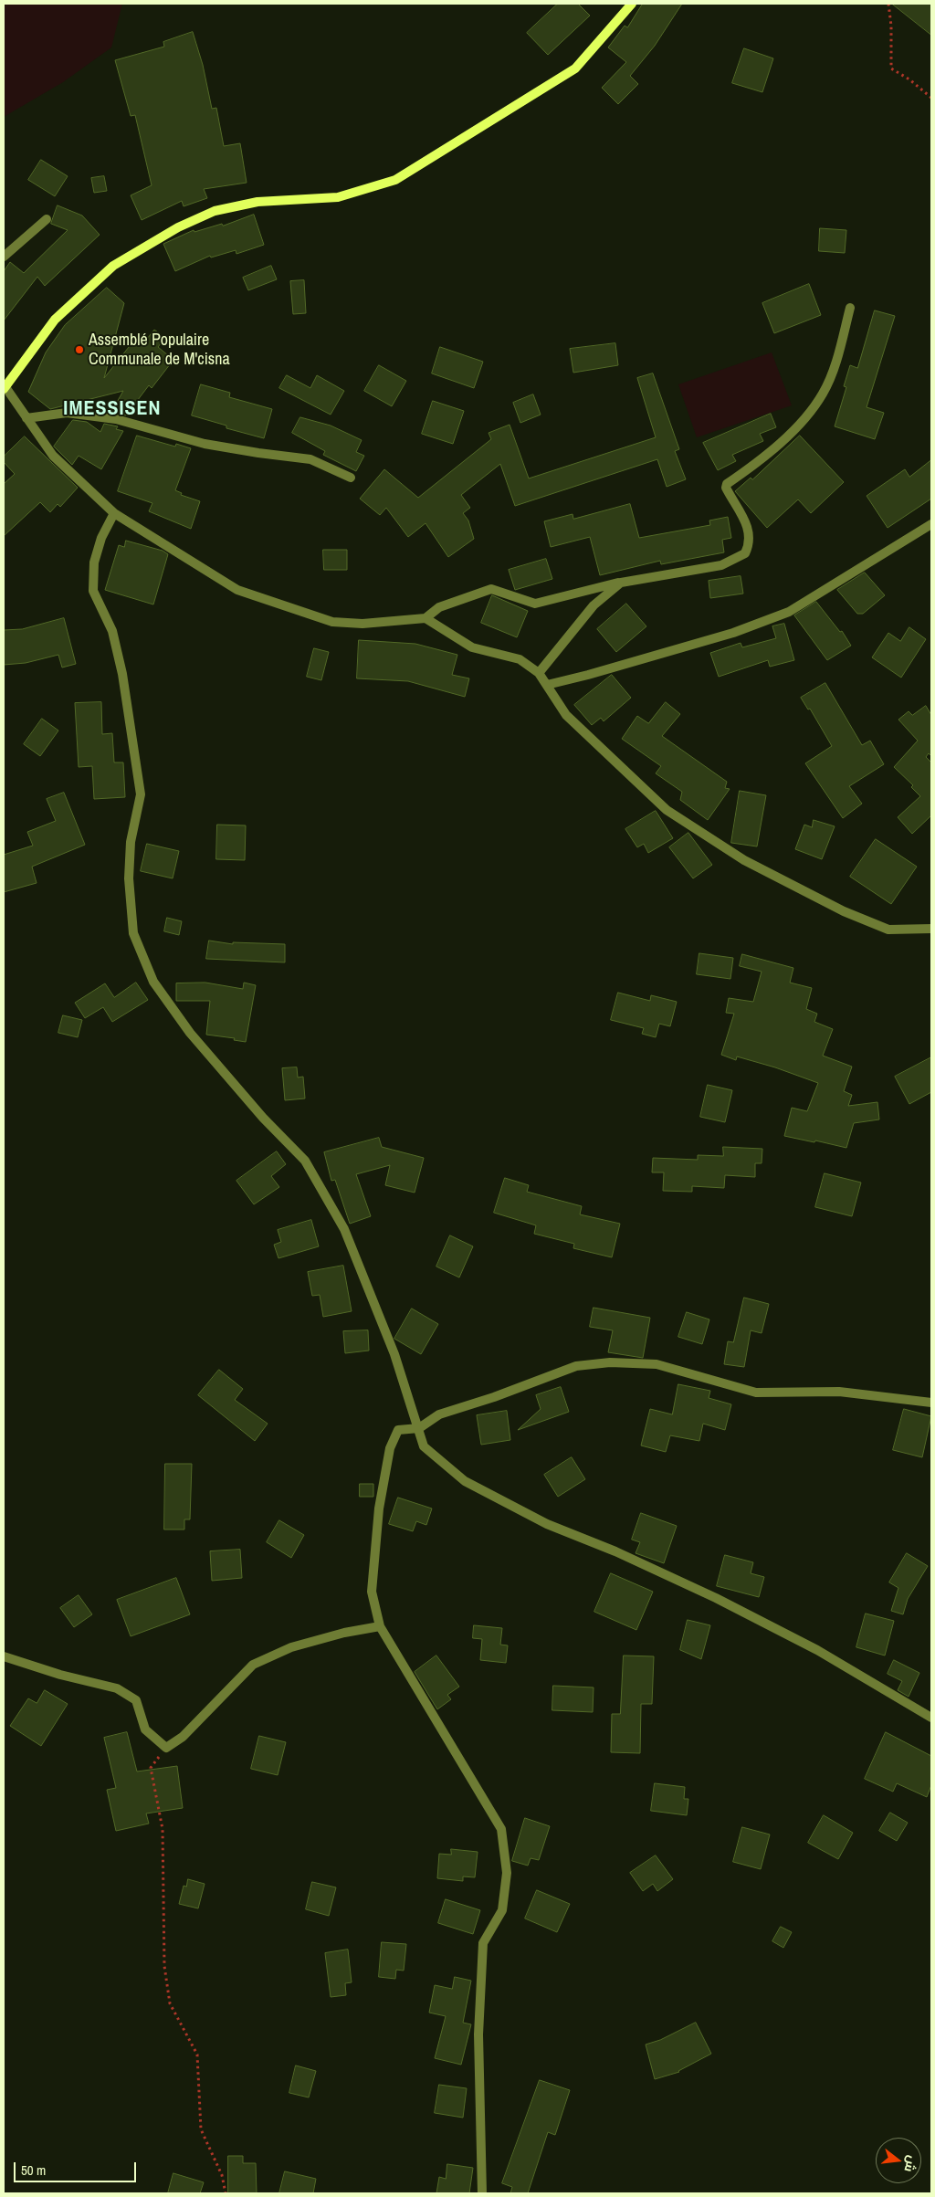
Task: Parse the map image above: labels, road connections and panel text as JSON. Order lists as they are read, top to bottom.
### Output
{
  "districts": ["IMESSISEN"],
  "places": ["Assemblé Populaire Communale de M'cisna"],
  "scale_bar": "50 m",
  "north": "right"
}
